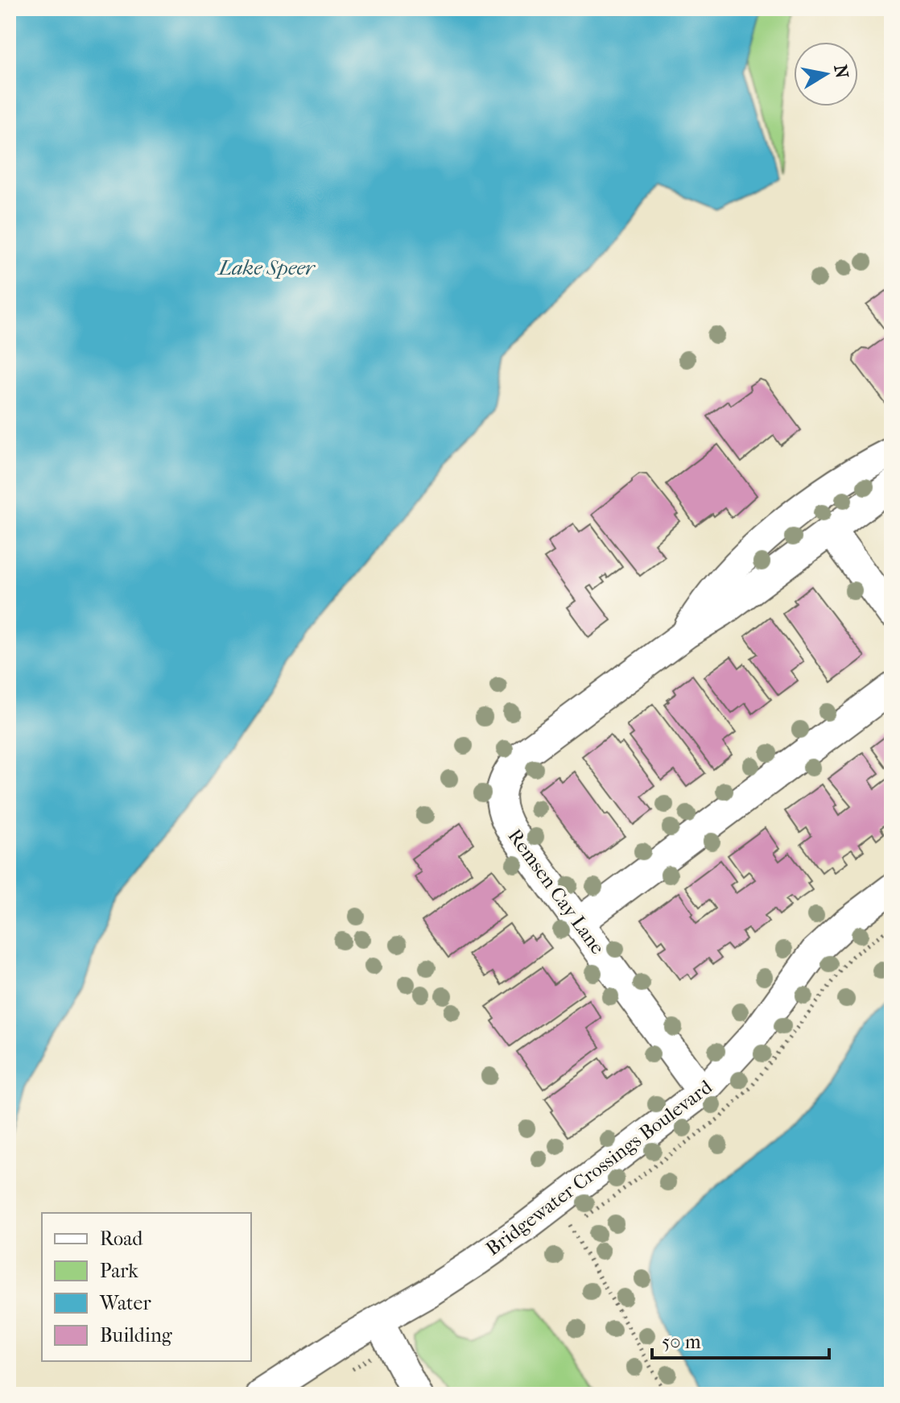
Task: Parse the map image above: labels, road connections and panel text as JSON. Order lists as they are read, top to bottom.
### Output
{
  "streets": {
    "street": ["Remsen Cay Lane", "Bridgewater Crossings Boulevard"]
  },
  "crossings": [
    ["Remsen Cay Lane", "Bridgewater Crossings Boulevard"]
  ],
  "water": ["Lake Speer"],
  "legend": [
    "Road",
    "Park",
    "Water",
    "Building"
  ],
  "scale_bar": "50 m",
  "north": "right"
}
